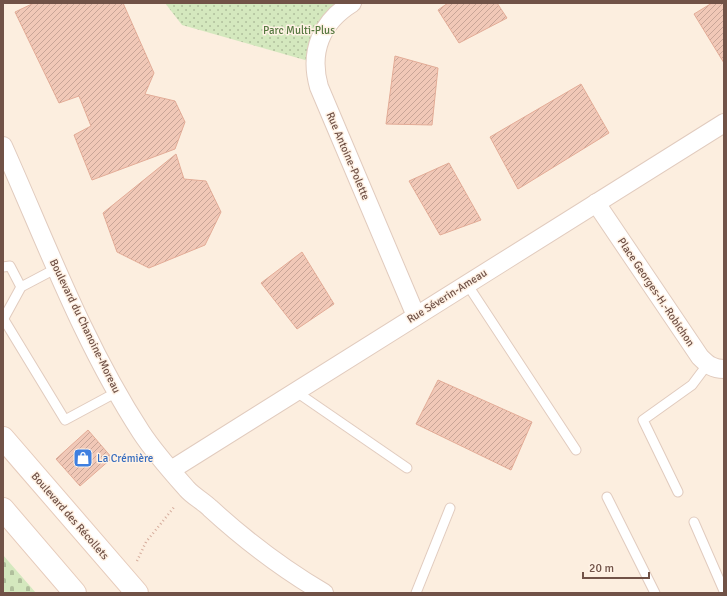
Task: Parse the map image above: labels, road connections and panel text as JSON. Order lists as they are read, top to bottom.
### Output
{
  "streets": {
    "main road": ["Boulevard des Récollets"],
    "street": [
      "Rue Antoine-Polette",
      "Place Georges-H.-Robichon",
      "Rue Séverin-Ameau",
      "Boulevard du Chanoine-Moreau"
    ]
  },
  "crossings": [
    ["Rue Antoine-Polette", "Rue Séverin-Ameau"],
    ["Place Georges-H.-Robichon", "Rue Séverin-Ameau"],
    ["Rue Séverin-Ameau", "Boulevard du Chanoine-Moreau"]
  ],
  "parks": ["Parc Multi-Plus"],
  "places": {
    "shop": ["La Crémière"]
  },
  "scale_bar": "20 m"
}
